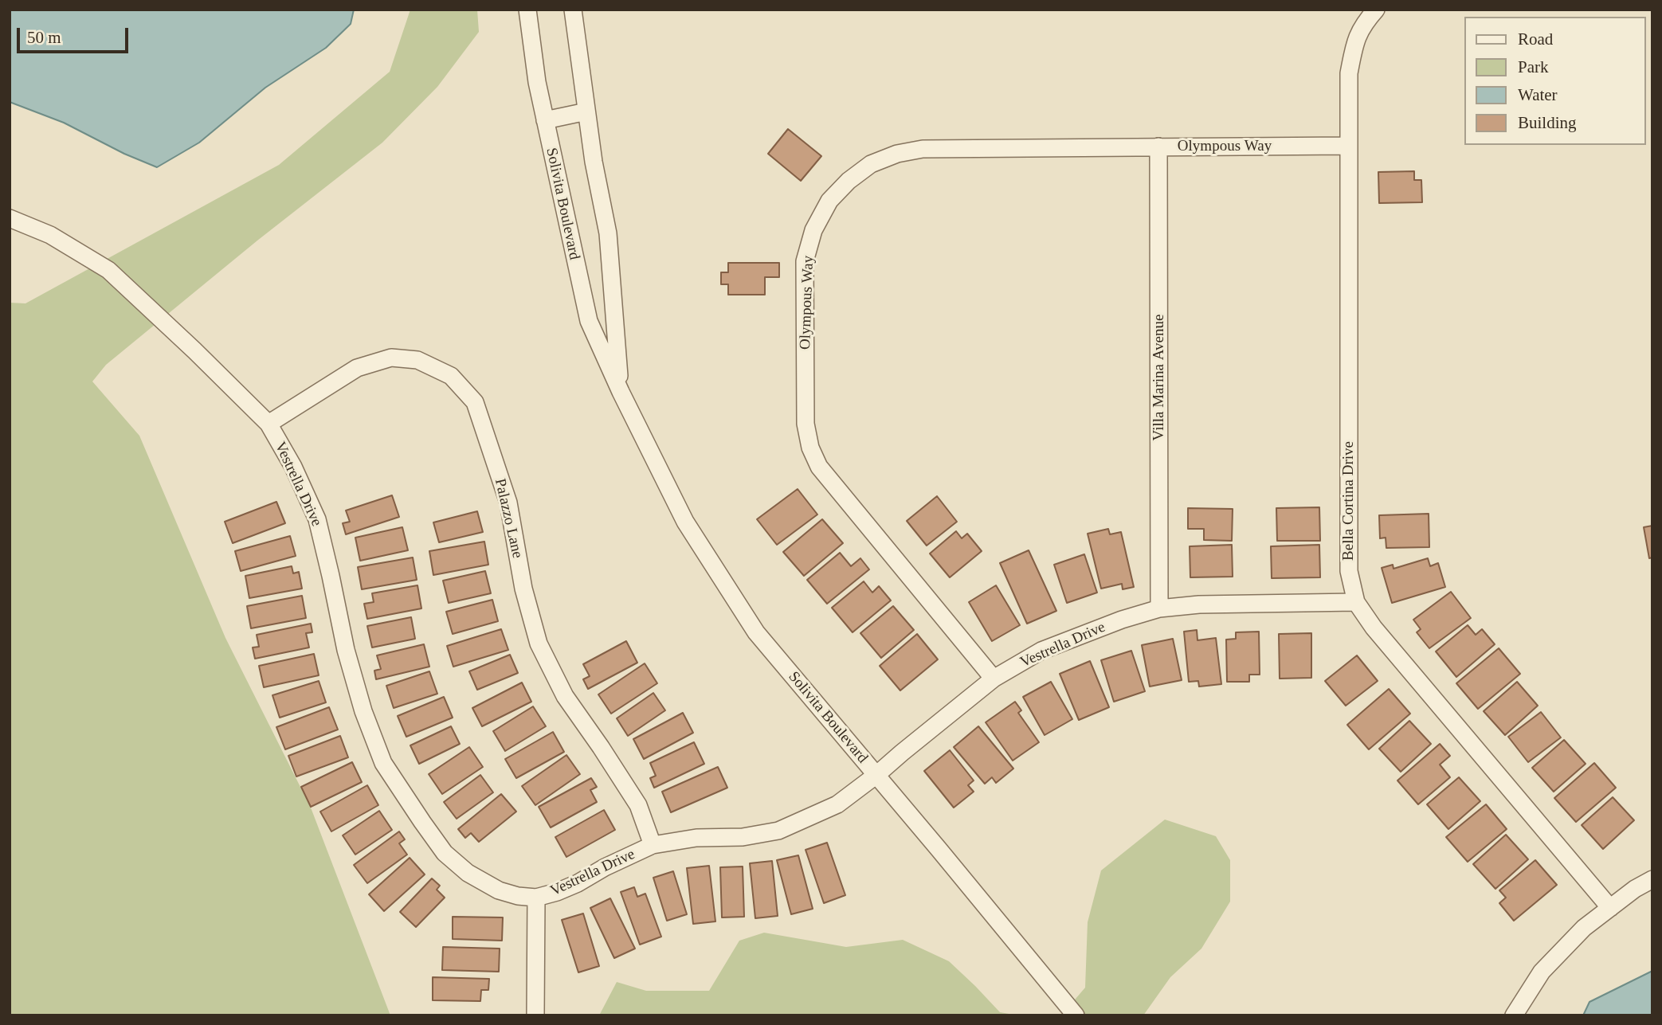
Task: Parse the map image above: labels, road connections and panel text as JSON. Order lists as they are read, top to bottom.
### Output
{
  "streets": {
    "street": [
      "Olympous Way",
      "Solivita Boulevard",
      "Villa Marina Avenue",
      "Vestrella Drive",
      "Bella Cortina Drive",
      "Palazzo Lane"
    ]
  },
  "crossings": [
    ["Olympous Way", "Villa Marina Avenue"],
    ["Olympous Way", "Vestrella Drive"],
    ["Olympous Way", "Bella Cortina Drive"],
    ["Solivita Boulevard", "Vestrella Drive"],
    ["Villa Marina Avenue", "Vestrella Drive"],
    ["Vestrella Drive", "Bella Cortina Drive"],
    ["Vestrella Drive", "Palazzo Lane"]
  ],
  "legend": [
    "Road",
    "Park",
    "Water",
    "Building"
  ],
  "scale_bar": "50 m"
}
